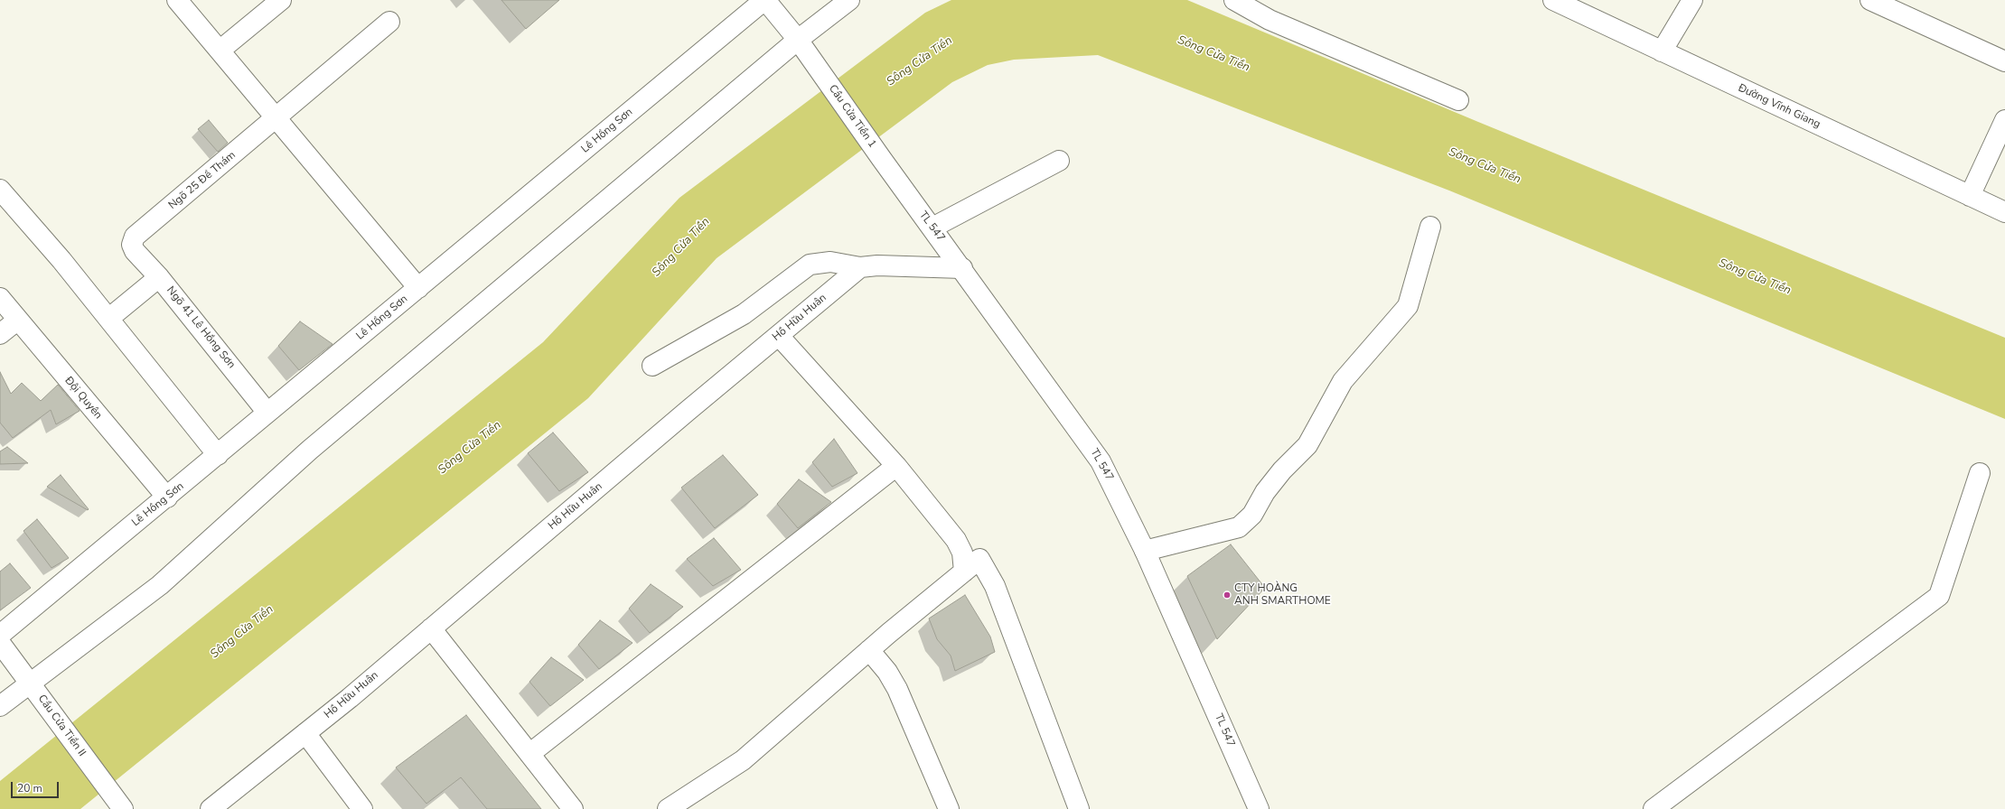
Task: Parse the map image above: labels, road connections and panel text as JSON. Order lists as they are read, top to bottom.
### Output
{
  "streets": {
    "street": [
      "Đường Vĩnh Giang",
      "Cầu Cửa Tiền 1",
      "Lê Hồng Sơn",
      "Ngõ 25 Đề Thám",
      "TL 547",
      "Hồ Hữu Huân",
      "Ngõ 41 Lê Hồng Sơn",
      "Đội Quyên",
      "Cầu Cửa Tiền II"
    ]
  },
  "crossings": [
    ["Cầu Cửa Tiền 1", "TL 547"],
    ["Lê Hồng Sơn", "Ngõ 41 Lê Hồng Sơn"],
    ["Lê Hồng Sơn", "Đội Quyên"],
    ["Ngõ 25 Đề Thám", "Ngõ 41 Lê Hồng Sơn"]
  ],
  "water": ["Sông Cửa Tiền"],
  "places": ["CTY HOÀNG ANH SMARTHOME"],
  "scale_bar": "20 m"
}
